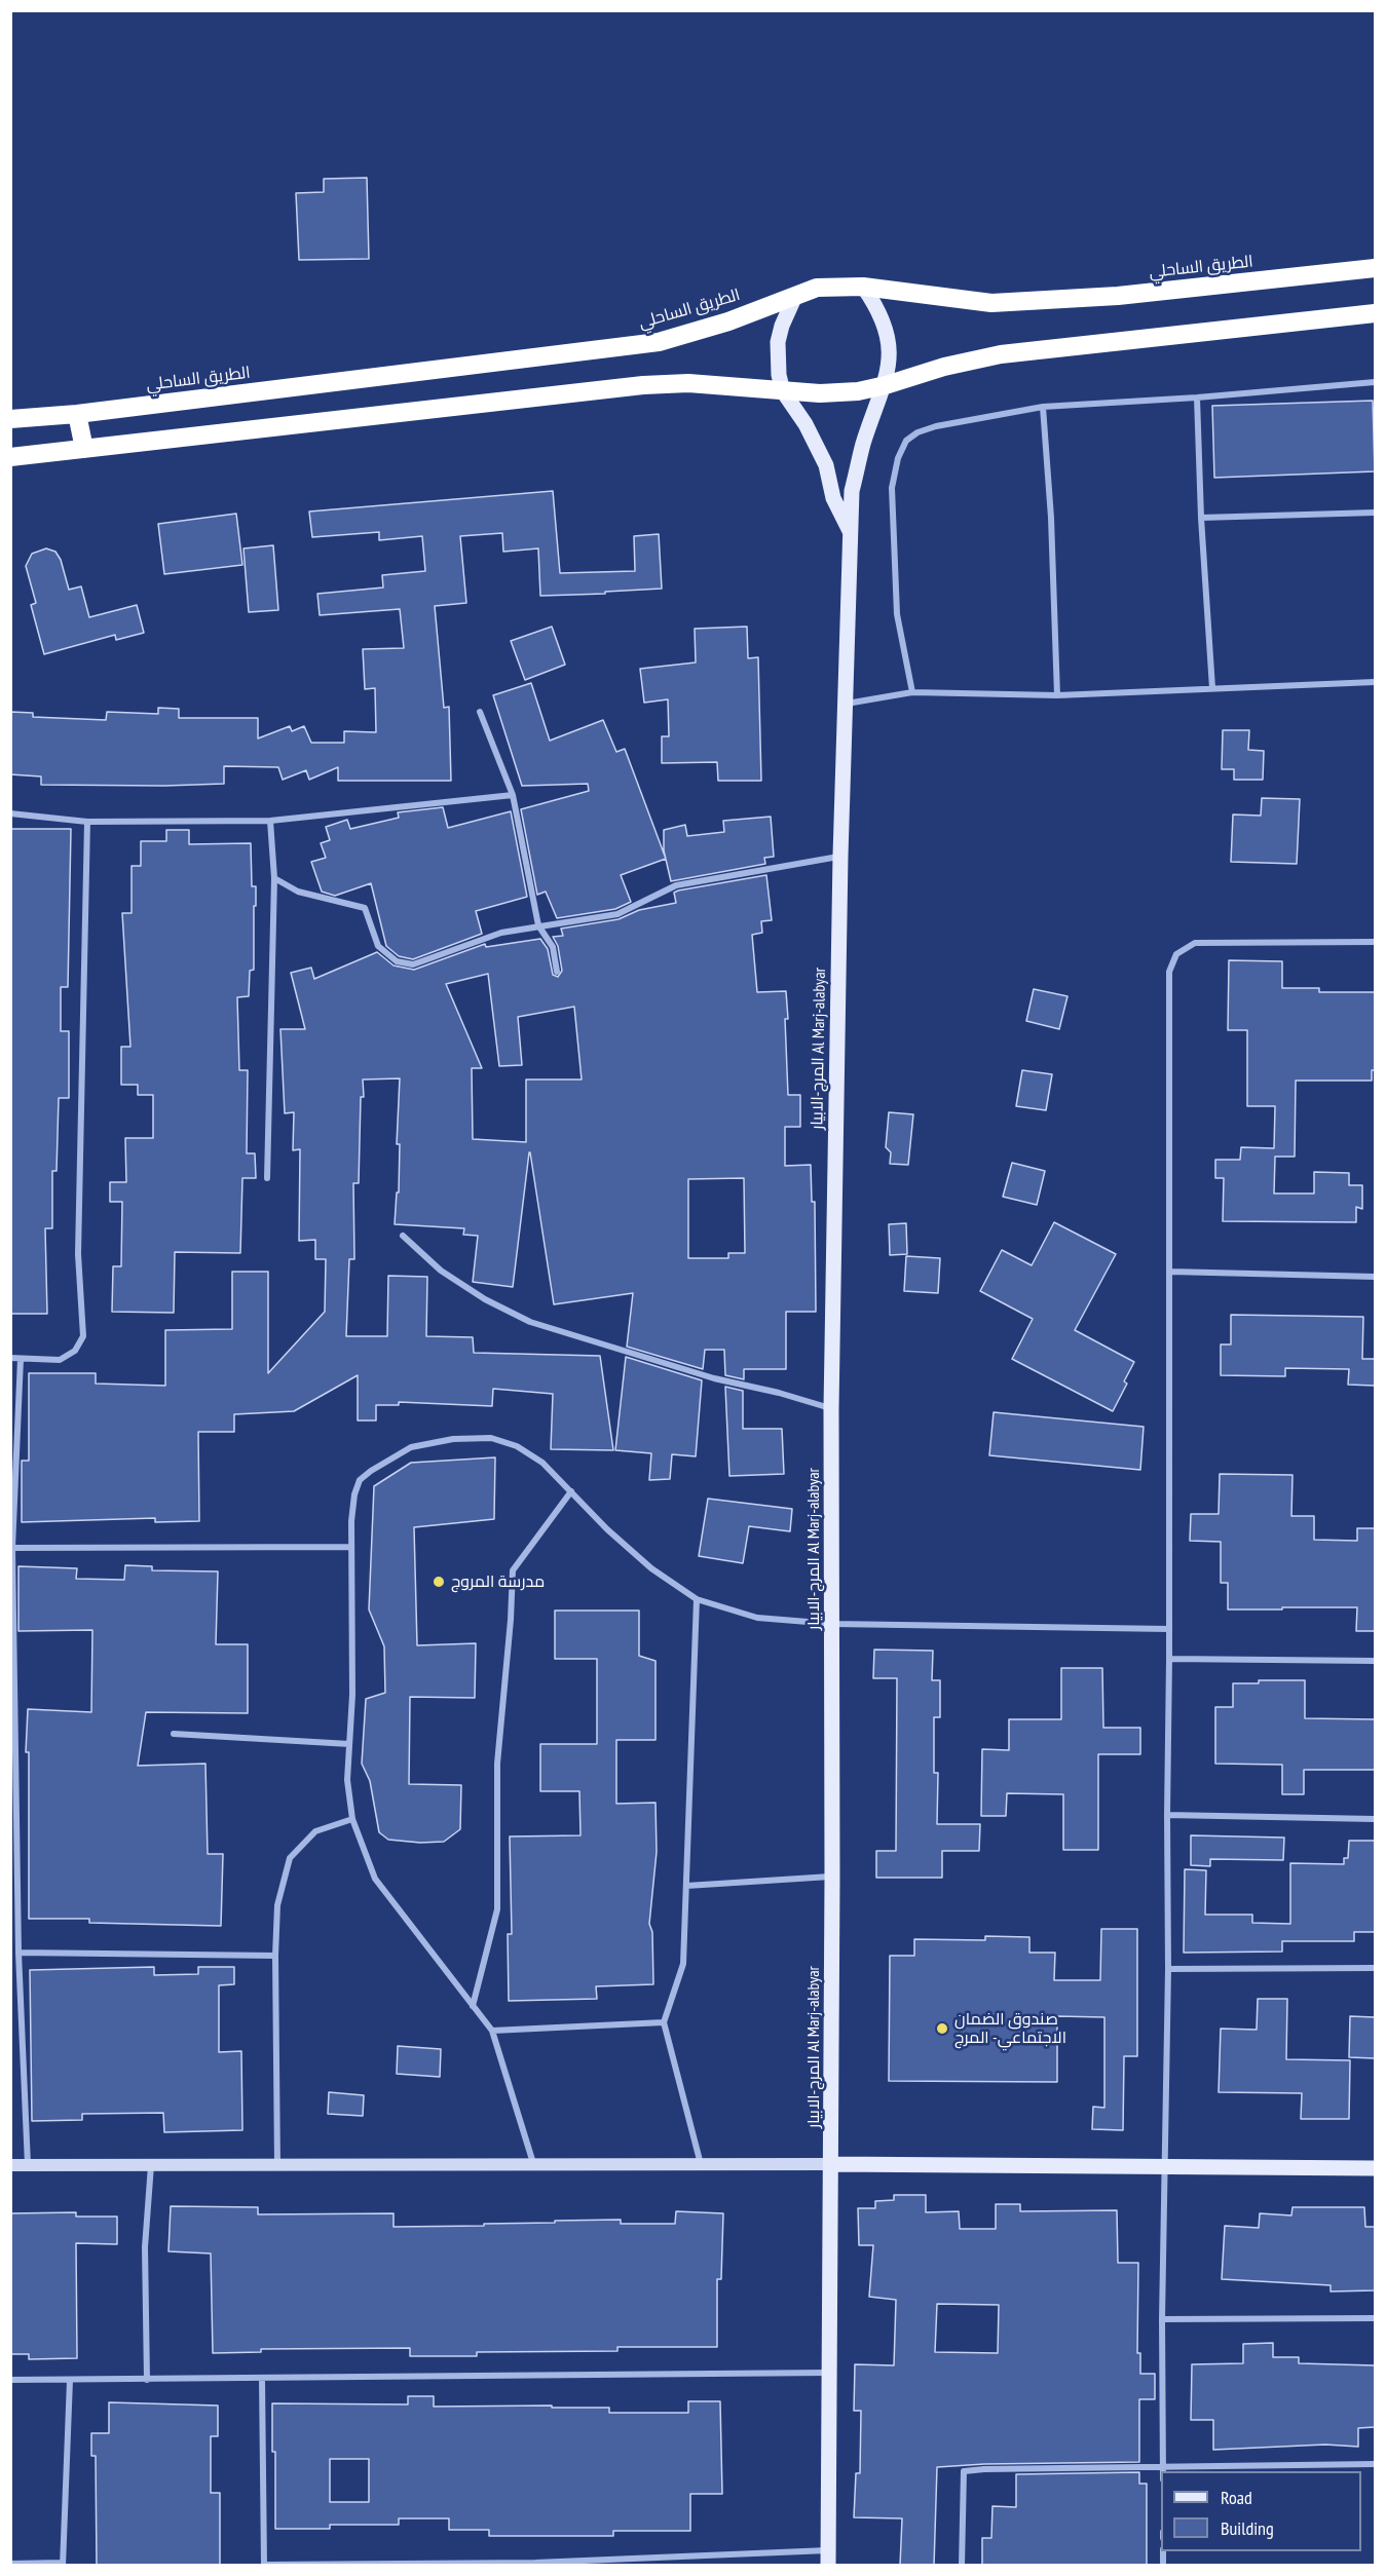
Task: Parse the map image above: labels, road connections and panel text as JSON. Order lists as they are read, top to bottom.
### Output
{
  "streets": {
    "highway": ["الطريق الساحلي"],
    "main road": ["المرج-الابيار Al Marj-alabyar"]
  },
  "crossings": [
    ["الطريق الساحلي", "المرج-الابيار Al Marj-alabyar"]
  ],
  "places": ["مدرسة المروج", "صندوق الضمان الاجتماعي- المرج"],
  "legend": ["Road", "Building"]
}
